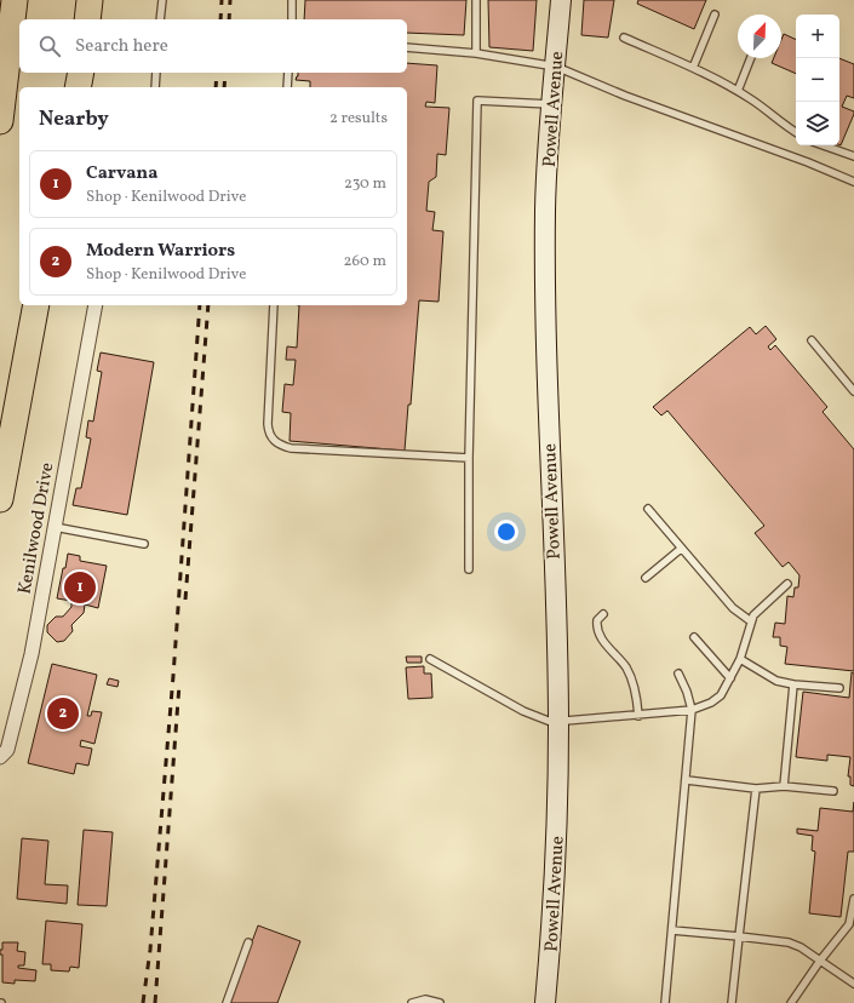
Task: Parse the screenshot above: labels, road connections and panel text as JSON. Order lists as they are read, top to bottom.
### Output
{
  "streets": {
    "main road": ["Powell Avenue"],
    "street": ["Kenilwood Drive"]
  },
  "north": "top right",
  "page": {
    "map_buttons": ["+", "−"],
    "search": "Search here",
    "heading": ["Nearby", "2 results"],
    "list": [
      {
        "mark": "1",
        "name": "Carvana",
        "note": "Shop · Kenilwood Drive",
        "value": "230 m"
      },
      {
        "mark": "2",
        "name": "Modern Warriors",
        "note": "Shop · Kenilwood Drive",
        "value": "260 m"
      }
    ],
    "pins": ["1", "2"]
  }
}
